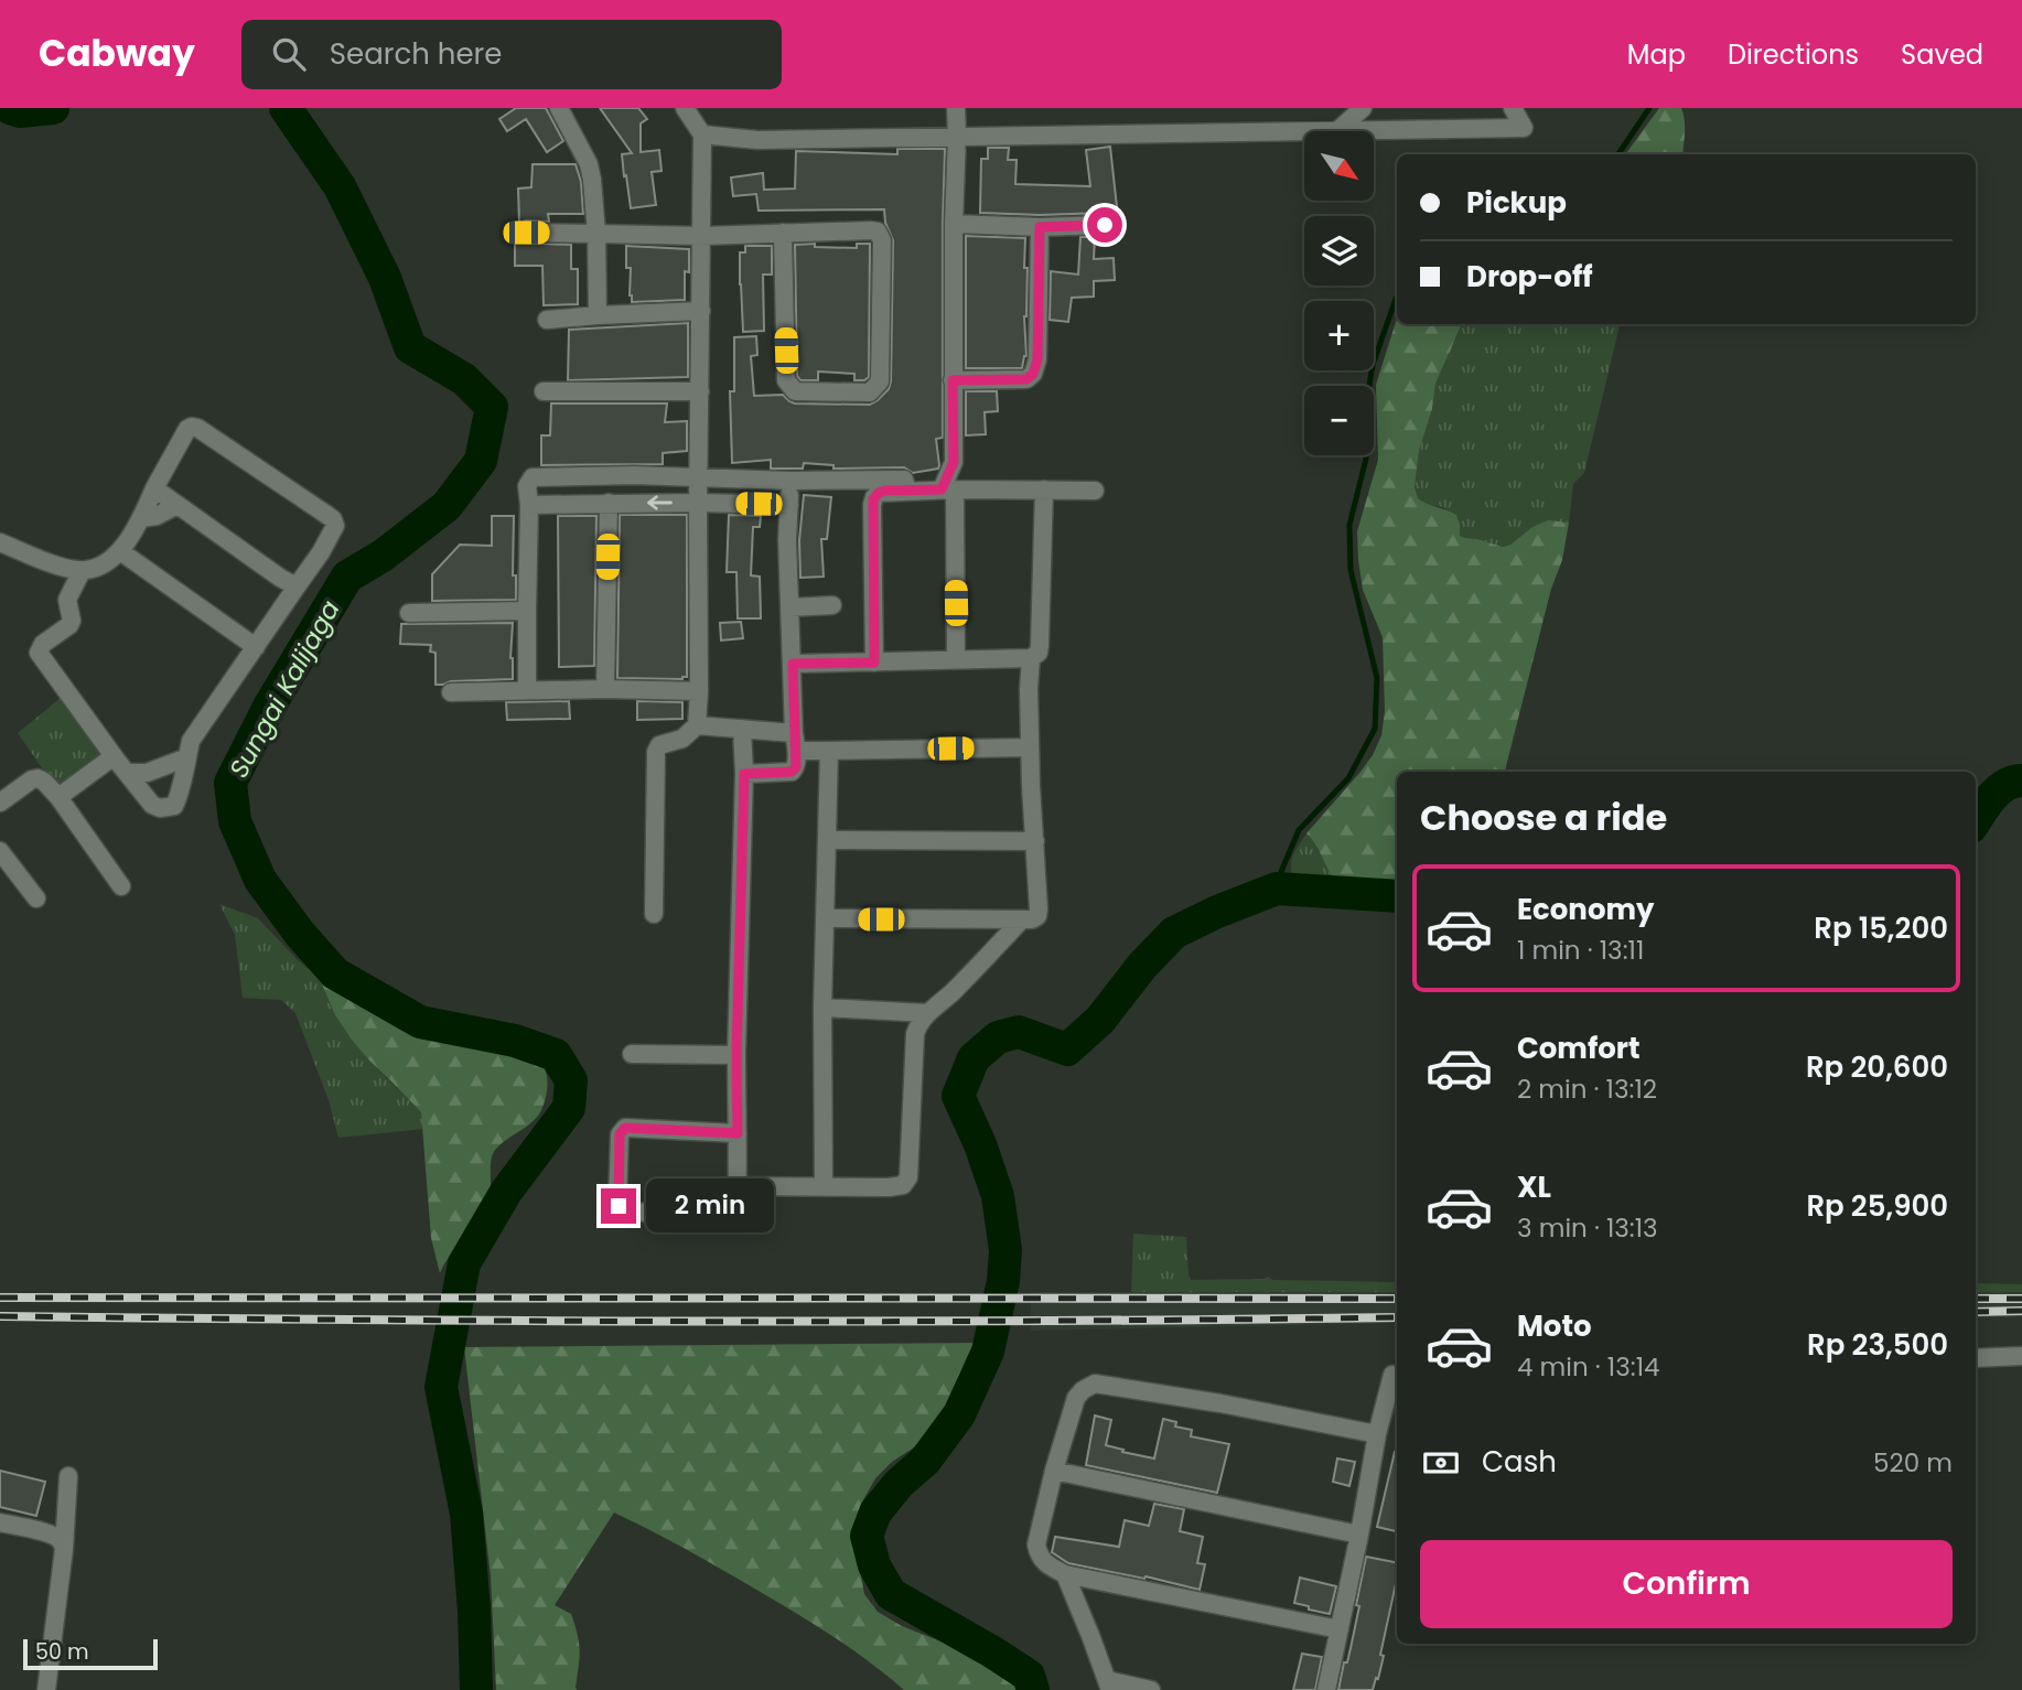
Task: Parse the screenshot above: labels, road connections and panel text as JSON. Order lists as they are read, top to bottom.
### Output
{
  "water": ["Sungai Kalijaga"],
  "scale_bar": "50 m",
  "north": "bottom right",
  "page": {
    "header": "Cabway",
    "search": "Search here",
    "nav": ["Map", "Directions", "Saved"],
    "map_buttons": ["+", "−"],
    "banner": ["Pickup", "Drop-off"],
    "heading": "Choose a ride",
    "list": [
      {
        "name": "Economy",
        "note": "1 min · 13:11",
        "value": "Rp 15,200"
      },
      {
        "name": "Comfort",
        "note": "2 min · 13:12",
        "value": "Rp 20,600"
      },
      {
        "name": "XL",
        "note": "3 min · 13:13",
        "value": "Rp 25,900"
      },
      {
        "name": "Moto",
        "note": "4 min · 13:14",
        "value": "Rp 23,500"
      }
    ],
    "bubble": "2 min",
    "pay": ["Cash", "520 m"],
    "buttons": "Confirm",
    "scale": "50 m"
  }
}
